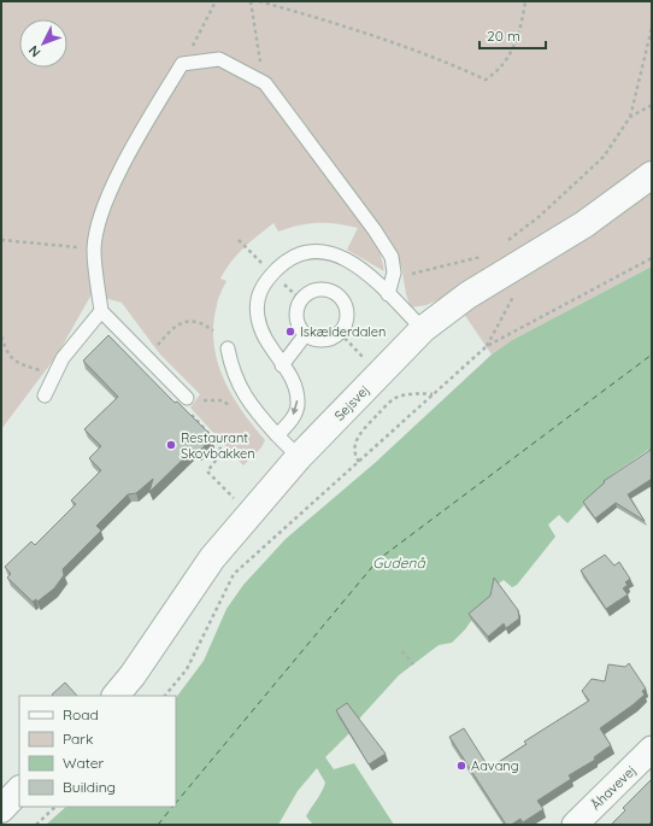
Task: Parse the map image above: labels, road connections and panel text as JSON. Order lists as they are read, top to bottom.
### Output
{
  "streets": {
    "street": ["Sejsvej", "Åhavevej"]
  },
  "water": ["Gudenå"],
  "places": ["Iskælderdalen", "Restaurant Skovbakken", "Aavang"],
  "legend": [
    "Road",
    "Park",
    "Water",
    "Building"
  ],
  "scale_bar": "20 m",
  "north": "bottom left"
}
